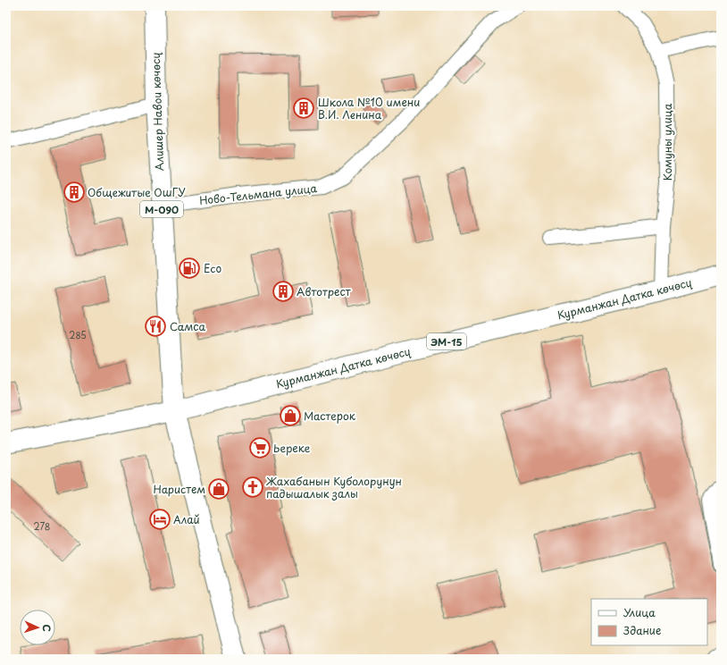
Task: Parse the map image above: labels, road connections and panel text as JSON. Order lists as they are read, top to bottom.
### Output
{
  "streets": {
    "main road": [
      "Алишер Навои көчөсү",
      "М-090",
      "Курманжан Датка көчөсү",
      "ЭМ-15"
    ],
    "street": ["Комуны улица", "Ново-Тельмана улица"]
  },
  "crossings": [
    ["Алишер Навои көчөсү", "Ново-Тельмана улица"],
    ["Алишер Навои көчөсү", "Курманжан Датка көчөсү"],
    ["Комуны улица", "Курманжан Датка көчөсү"]
  ],
  "places": {
    "building": ["Школа №10 имени В.И. Ленина", "Общежитые ОшГУ", "Автотрест"],
    "fuel station": ["Есо"],
    "restaurant": ["Самса"],
    "shop": ["Мастерок", "Наристем"],
    "supermarket": ["Ьереке"],
    "church": ["Жахабанын Куболорунун падышалык залы"],
    "hotel": ["Алай"]
  },
  "house_numbers": ["285", "278"],
  "legend": ["Улица", "Здание"],
  "north": "right"
}
